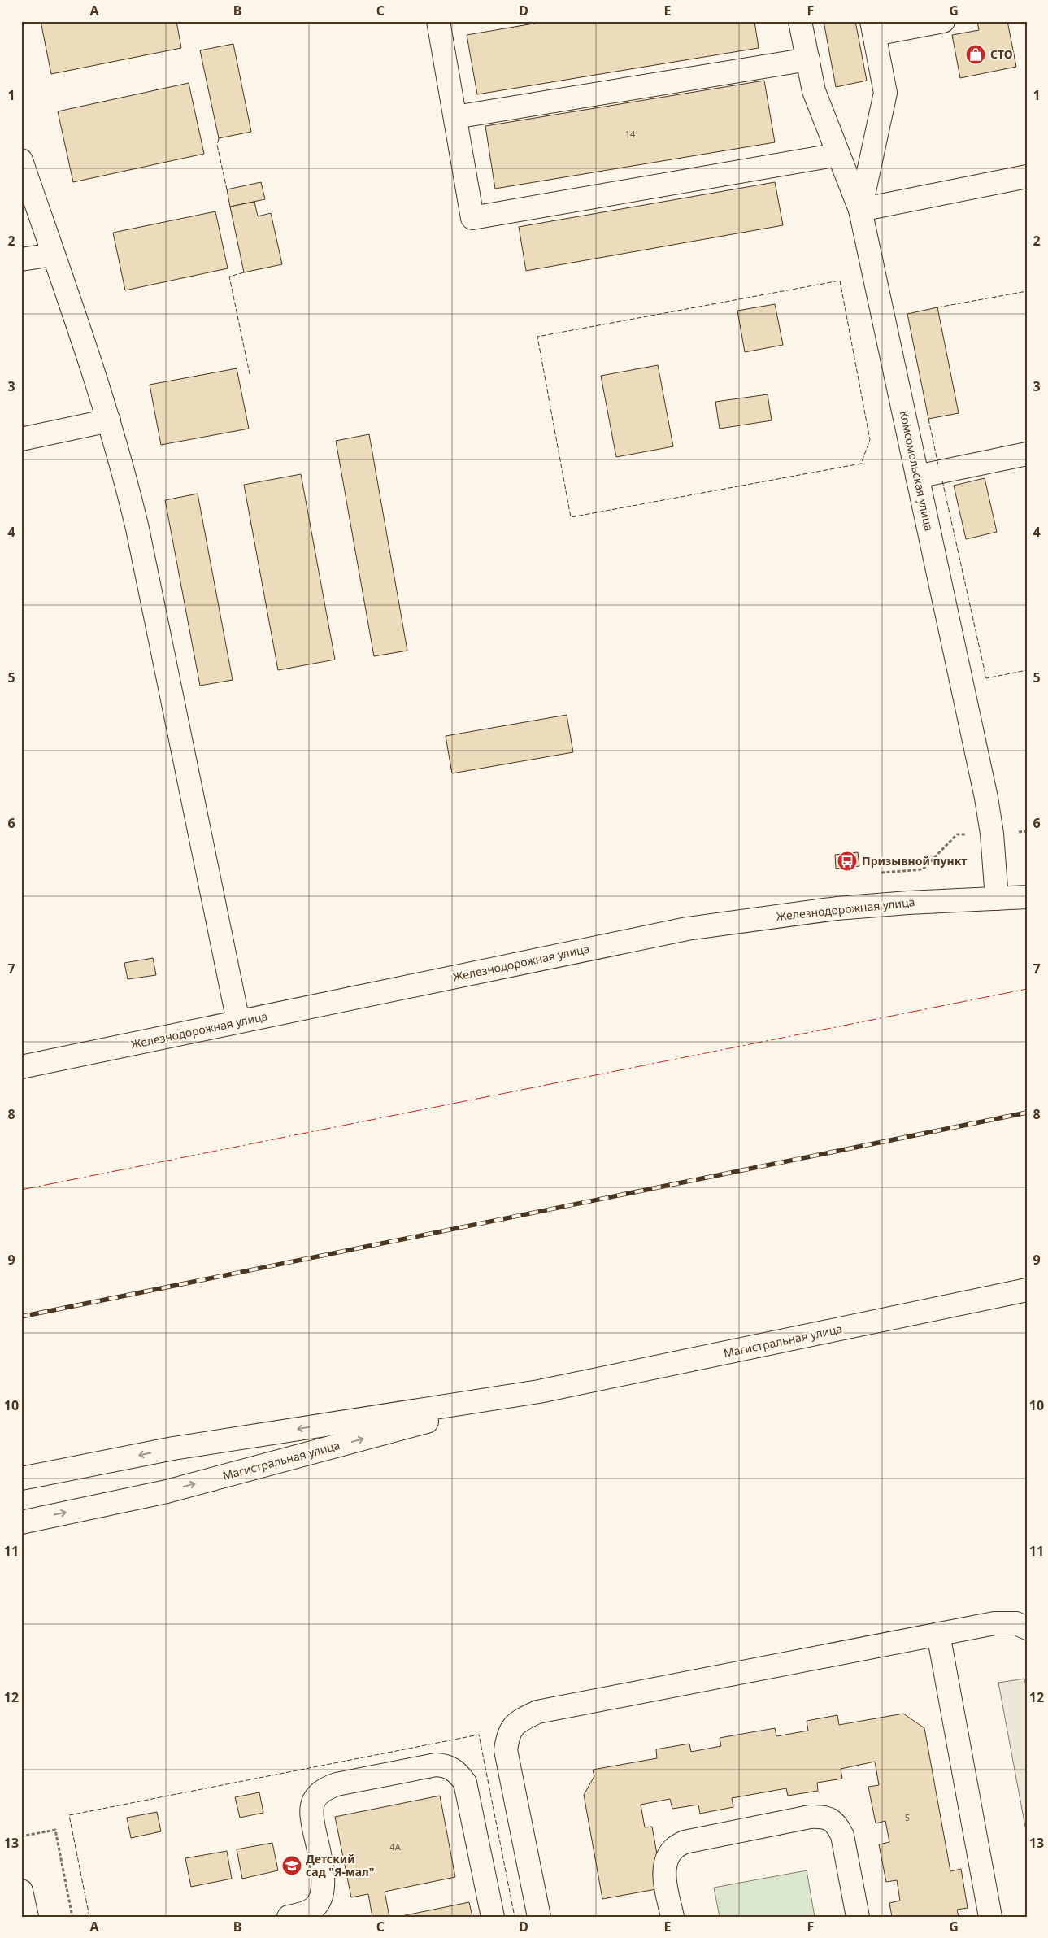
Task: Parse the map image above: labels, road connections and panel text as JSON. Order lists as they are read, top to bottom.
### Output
{
  "streets": {
    "street": ["Комсомольская улица", "Железнодорожная улица", "Магистральная улица"]
  },
  "crossings": [
    ["Комсомольская улица", "Железнодорожная улица"]
  ],
  "places": {
    "shop": ["СТО"],
    "bus stop": ["Призывной пункт"],
    "school or university": ["Детский сад \"Я-мал\""]
  },
  "house_numbers": ["14", "5", "4А"],
  "grid": {
    "columns": [
      "A",
      "B",
      "C",
      "D",
      "E",
      "F",
      "G"
    ],
    "rows": [
      "1",
      "2",
      "3",
      "4",
      "5",
      "6",
      "7",
      "8",
      "9",
      "10",
      "11",
      "12",
      "13"
    ]
  }
}
